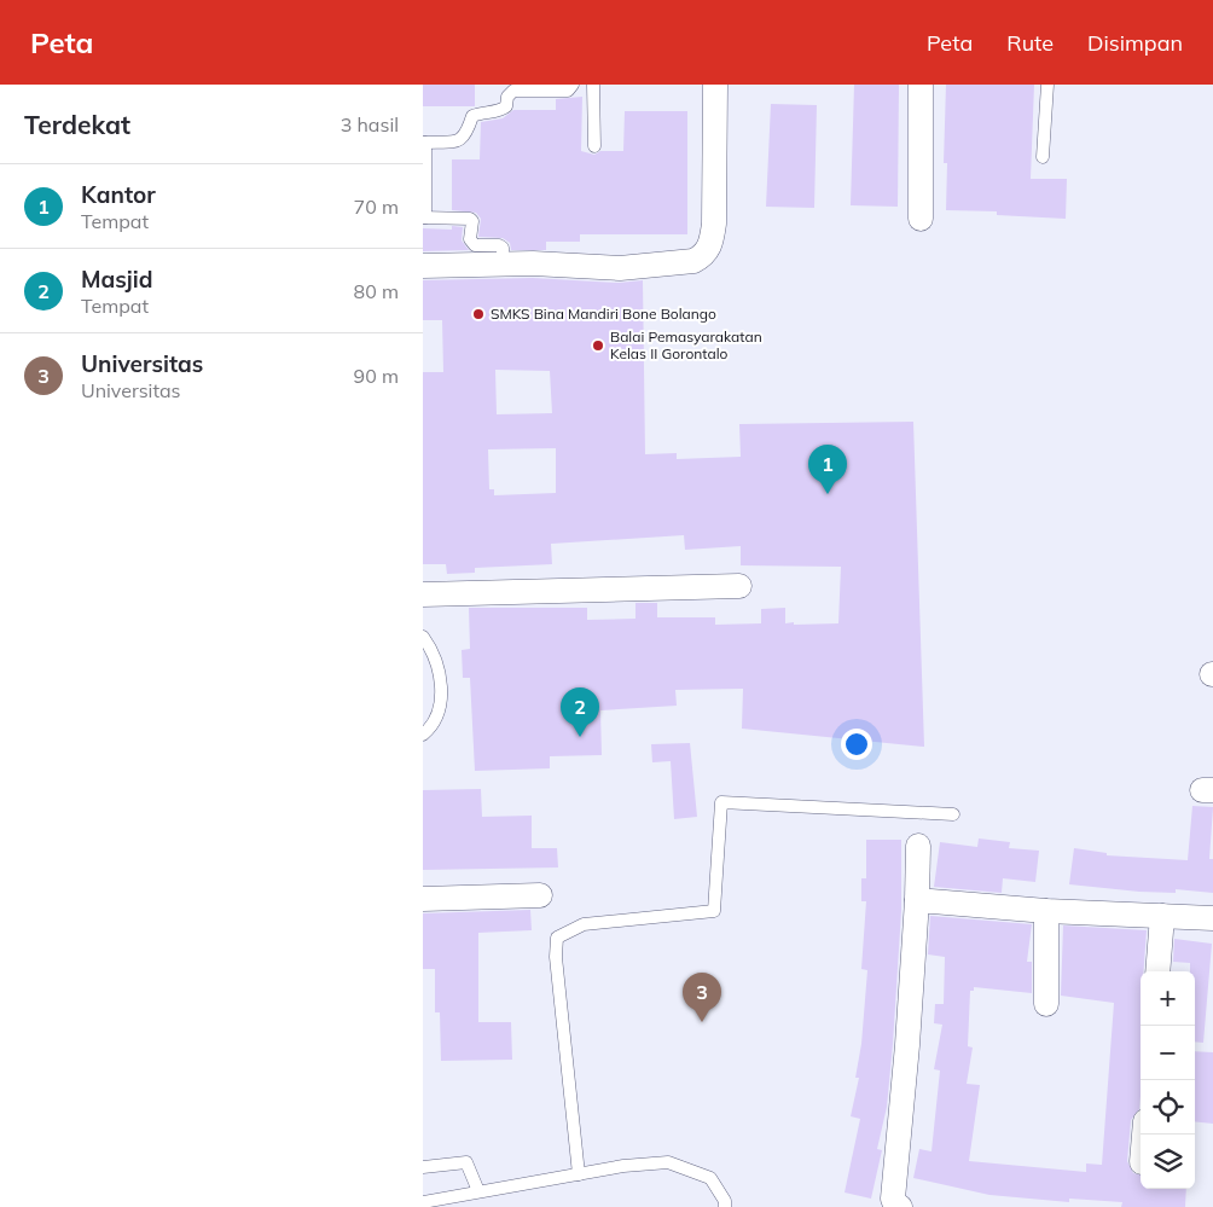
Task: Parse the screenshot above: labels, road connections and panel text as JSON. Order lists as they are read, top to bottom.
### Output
{
  "places": ["SMKS Bina Mandiri Bone Bolango", "Balai Pemasyarakatan Kelas II Gorontalo"],
  "page": {
    "header": "Peta",
    "nav": ["Peta", "Rute", "Disimpan"],
    "heading": ["Terdekat", "3 hasil"],
    "list": [
      {
        "mark": "1",
        "name": "Kantor",
        "note": "Tempat",
        "value": "70 m"
      },
      {
        "mark": "2",
        "name": "Masjid",
        "note": "Tempat",
        "value": "80 m"
      },
      {
        "mark": "3",
        "name": "Universitas",
        "note": "Universitas",
        "value": "90 m"
      }
    ],
    "pins": ["1", "2", "3"],
    "map_buttons": ["+", "−"]
  }
}
